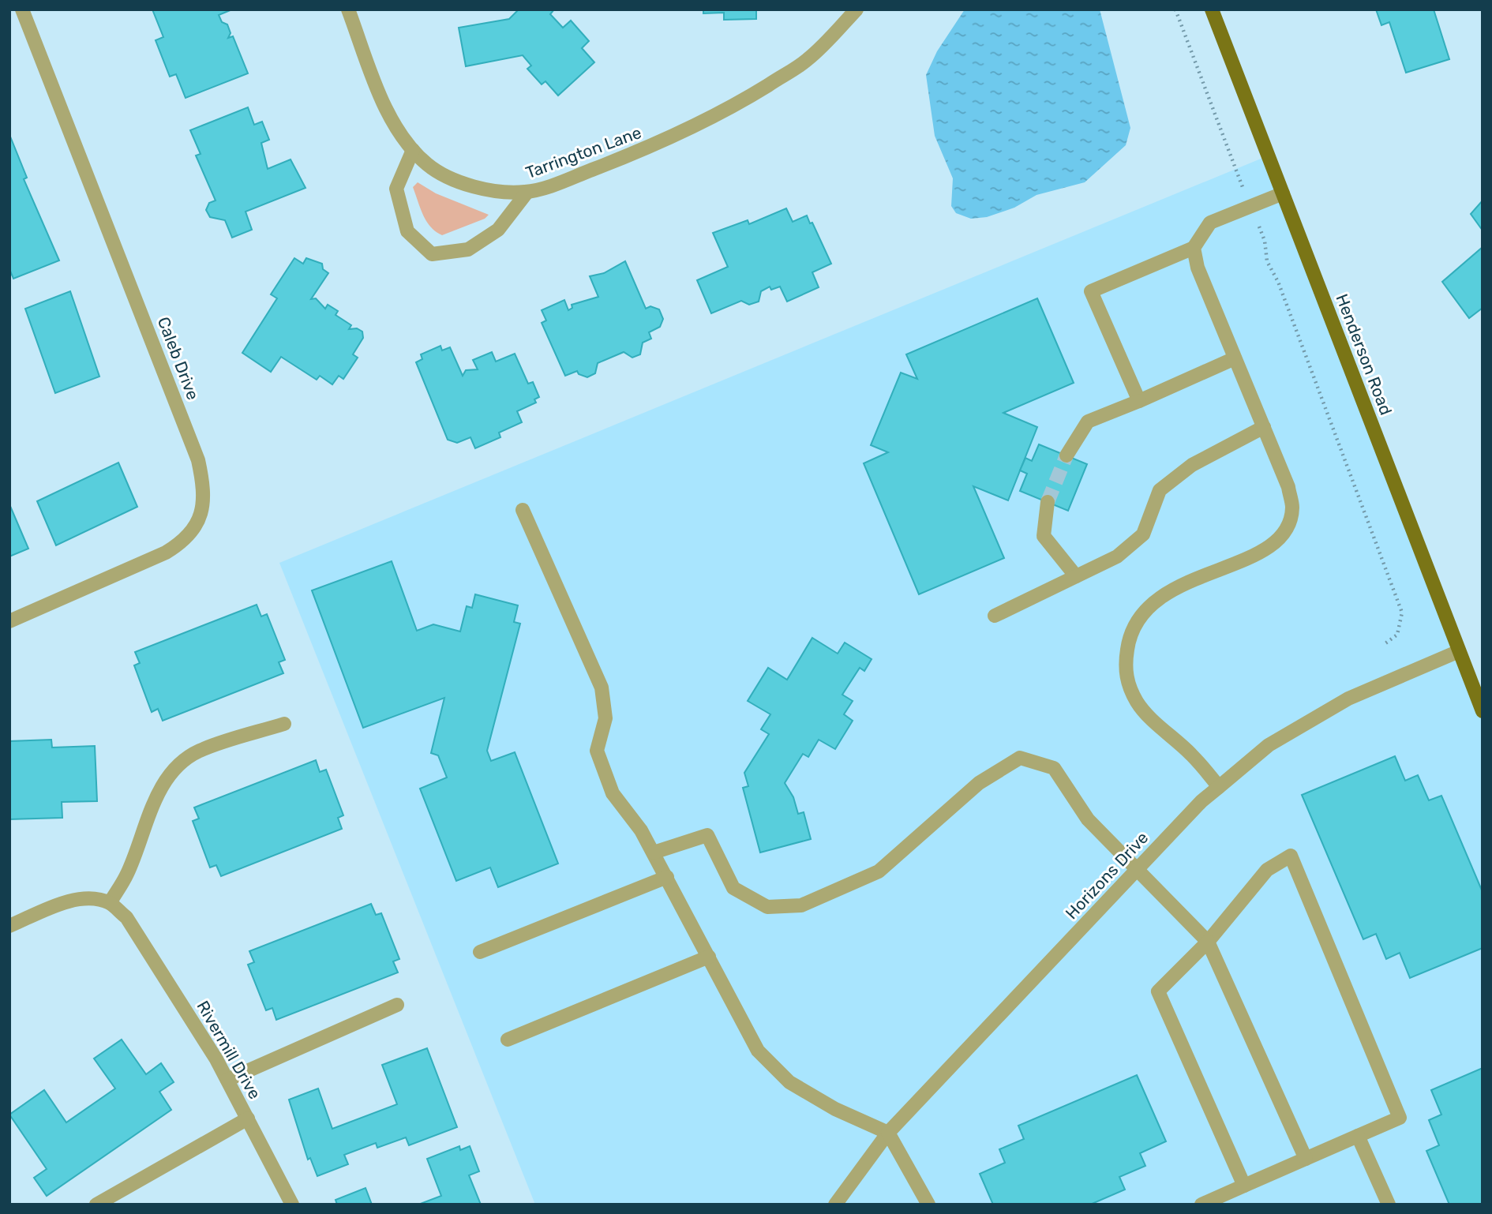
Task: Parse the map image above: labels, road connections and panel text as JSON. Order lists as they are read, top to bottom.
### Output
{
  "streets": {
    "main road": ["Henderson Road"],
    "street": [
      "Tarrington Lane",
      "Caleb Drive",
      "Horizons Drive",
      "Rivermill Drive"
    ]
  },
  "crossings": [
    ["Henderson Road", "Horizons Drive"]
  ]
}
